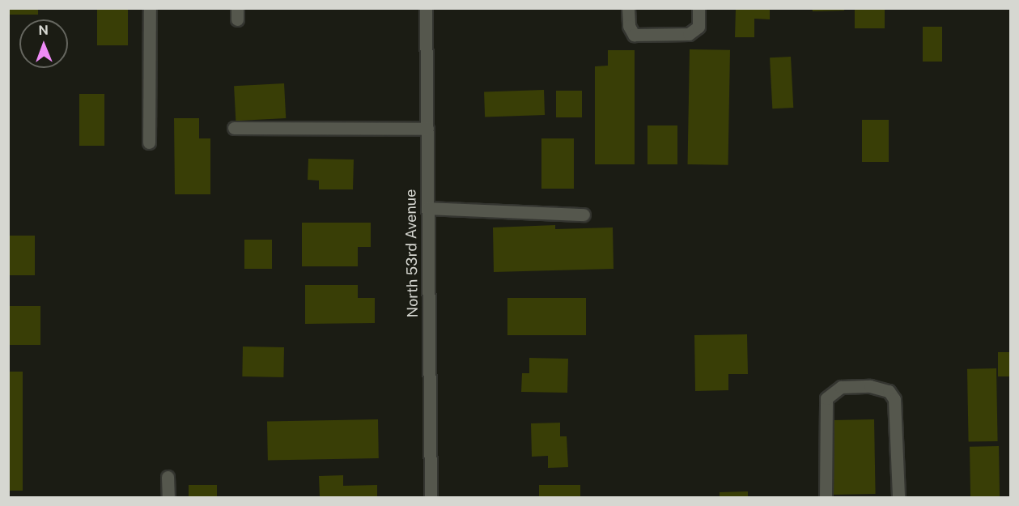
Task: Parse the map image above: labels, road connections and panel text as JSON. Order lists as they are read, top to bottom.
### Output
{
  "streets": {
    "street": ["North 53rd Avenue"]
  },
  "north": "top"
}
